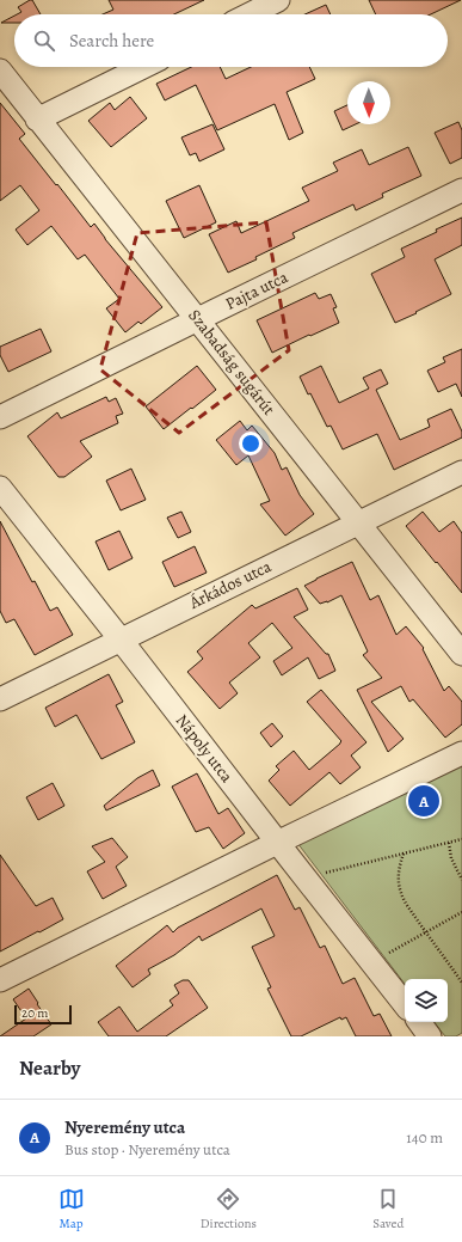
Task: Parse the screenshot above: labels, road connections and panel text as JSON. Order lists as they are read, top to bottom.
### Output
{
  "streets": {
    "street": [
      "Pajta utca",
      "Szabadság sugárút",
      "Árkádos utca",
      "Nápoly utca"
    ]
  },
  "crossings": [
    ["Pajta utca", "Szabadság sugárút"],
    ["Szabadság sugárút", "Árkádos utca"],
    ["Árkádos utca", "Nápoly utca"]
  ],
  "scale_bar": "20 m",
  "north": "bottom",
  "page": {
    "search": "Search here",
    "pins": "A",
    "scale": "20 m",
    "heading": "Nearby",
    "list": [
      {
        "mark": "A",
        "name": "Nyeremény utca",
        "note": "Bus stop · Nyeremény utca",
        "value": "140 m"
      }
    ],
    "nav": ["Map", "Directions", "Saved"]
  }
}
